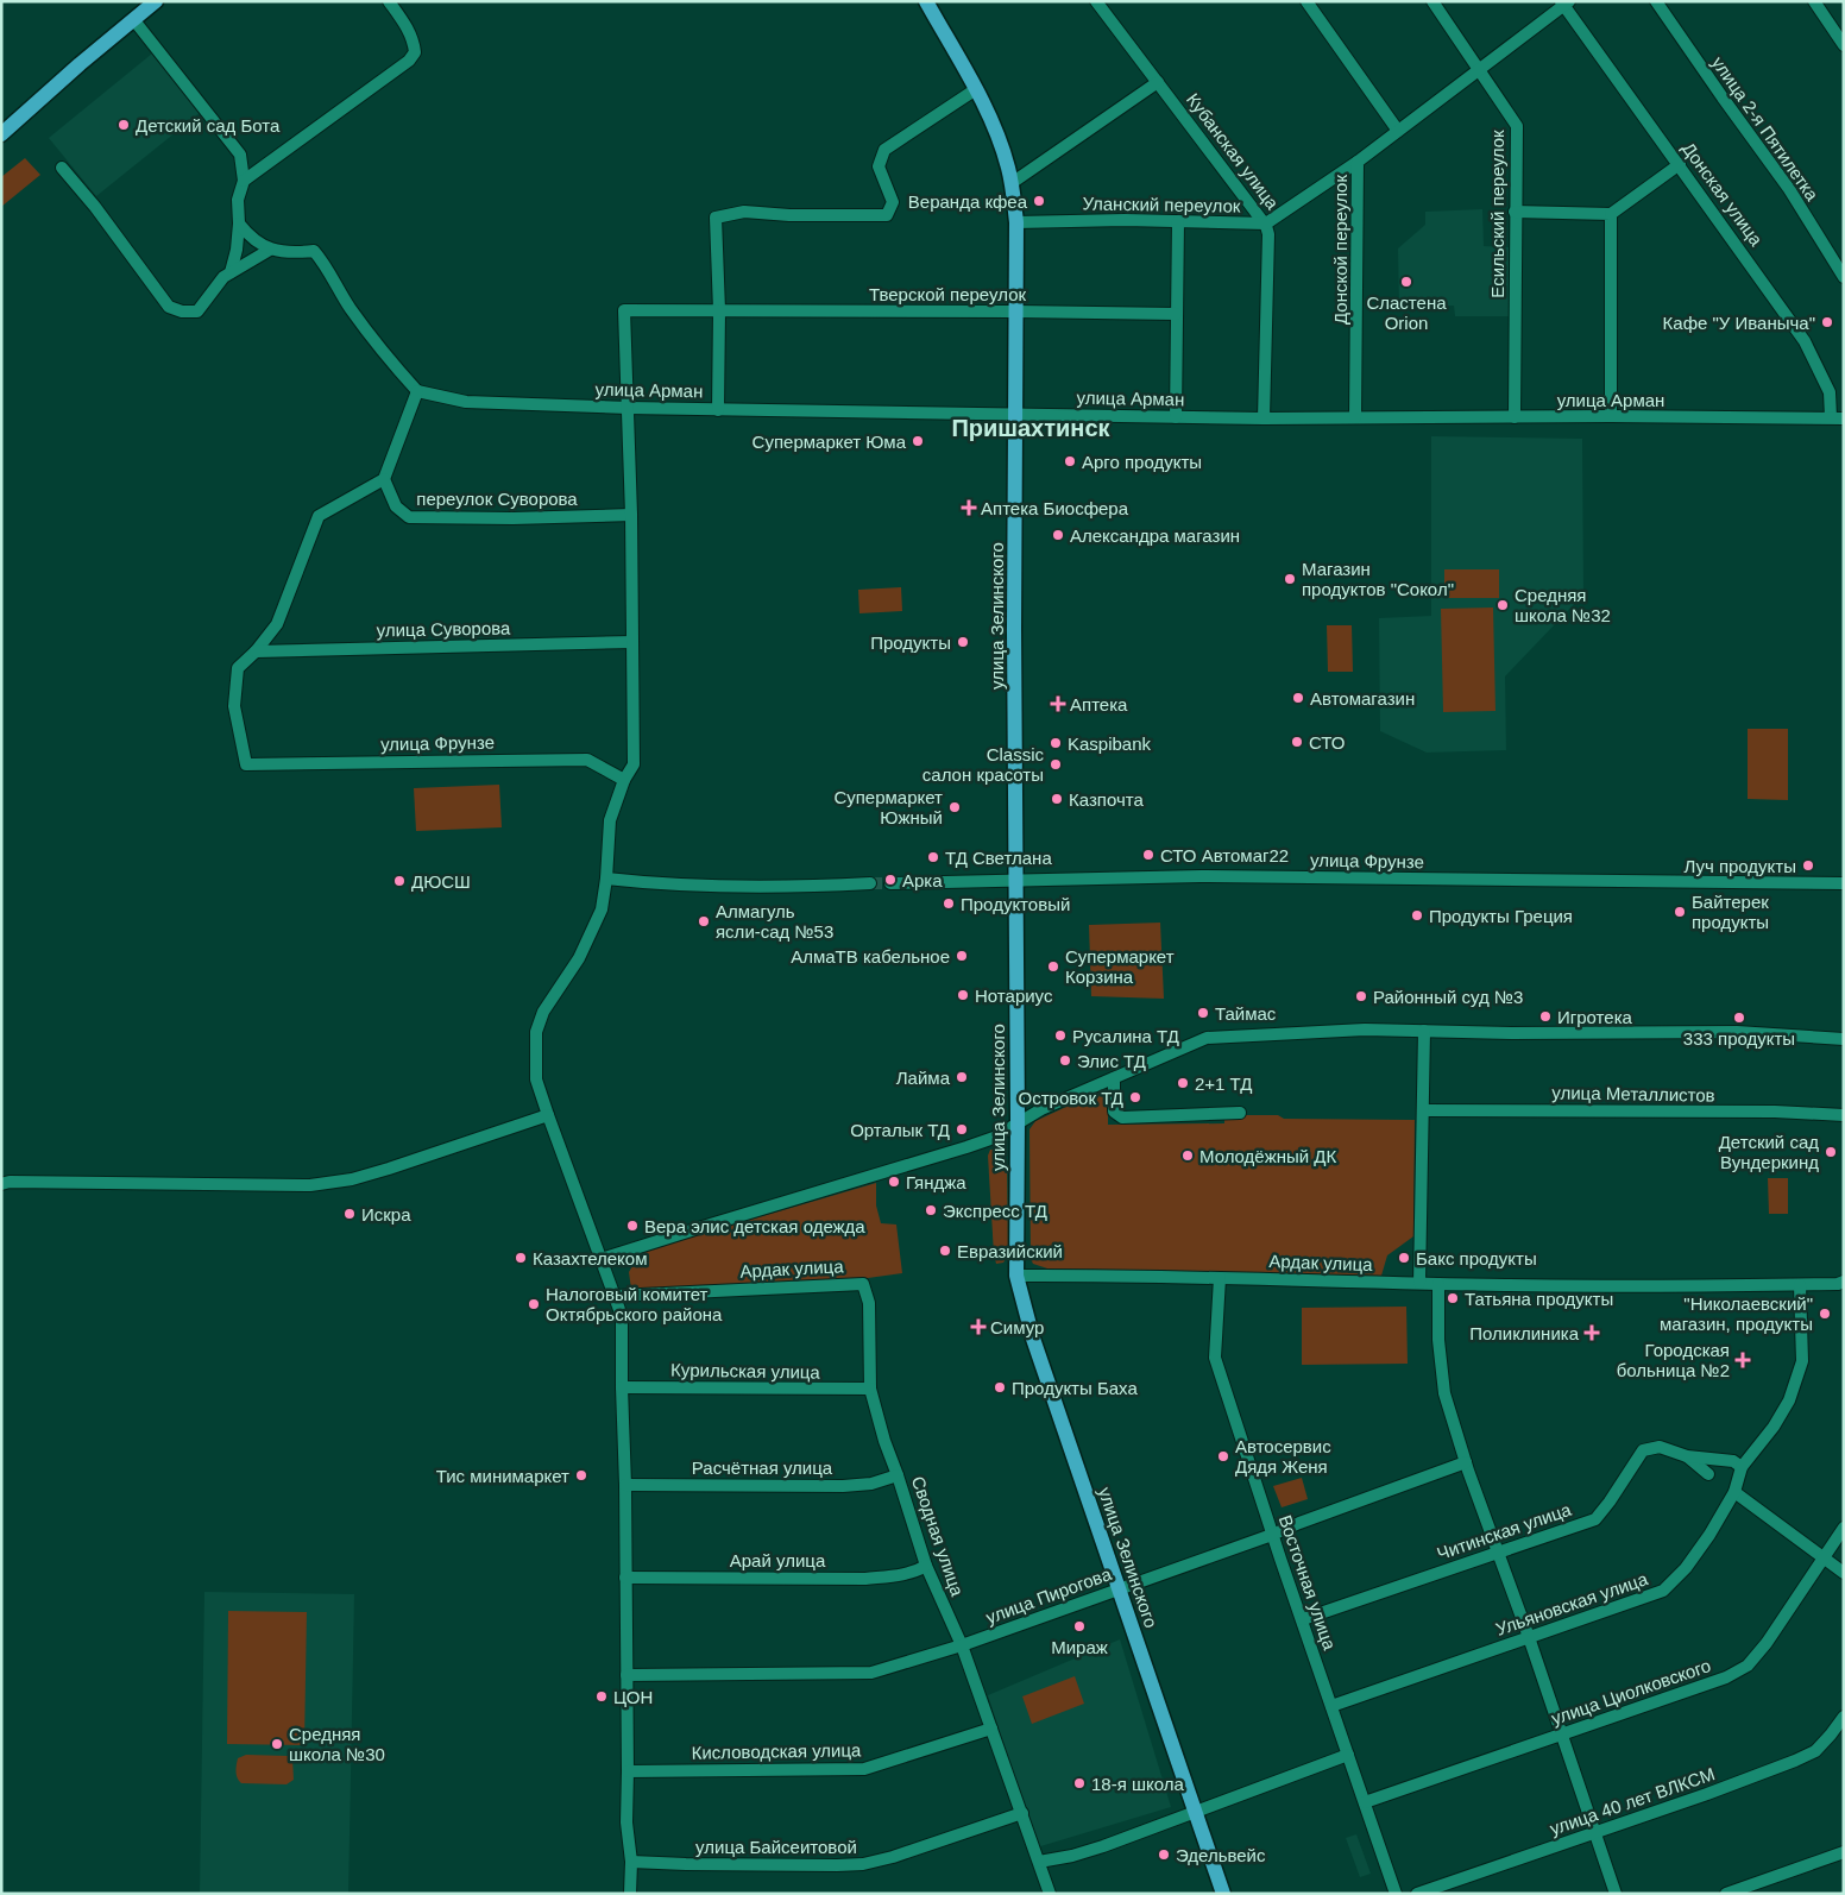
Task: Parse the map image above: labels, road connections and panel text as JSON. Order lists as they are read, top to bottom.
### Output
{
  "streets": {
    "main road": ["улица Зелинского"],
    "street": [
      "улица 2-я Пятилетка",
      "Кубанская улица",
      "Донская улица",
      "Уланский переулок",
      "Есильский переулок",
      "Донской переулок",
      "Тверской переулок",
      "улица Арман",
      "переулок Суворова",
      "улица Суворова",
      "улица Фрунзе",
      "улица Металлистов",
      "Ардак улица",
      "Курильская улица",
      "Расчётная улица",
      "Читинская улица",
      "Сводная улица",
      "Арай улица",
      "Восточная улица",
      "улица Пирогова",
      "Ульяновская улица",
      "улица Циолковского",
      "Кисловодская улица",
      "улица 40 лет ВЛКСМ",
      "улица Байсеитовой"
    ]
  },
  "crossings": [
    ["Кубанская улица", "Уланский переулок"],
    ["Кубанская улица", "улица Арман"],
    ["Донская улица", "Донской переулок"],
    ["Донская улица", "улица Арман"],
    ["Уланский переулок", "Донской переулок"],
    ["Уланский переулок", "улица Зелинского"],
    ["Есильский переулок", "Донской переулок"],
    ["Есильский переулок", "улица Арман"],
    ["Донской переулок", "улица Арман"],
    ["Тверской переулок", "улица Арман"],
    ["Тверской переулок", "улица Зелинского"],
    ["улица Арман", "улица Зелинского"],
    ["улица Зелинского", "улица Фрунзе"],
    ["улица Зелинского", "Ардак улица"],
    ["улица Зелинского", "улица Пирогова"],
    ["улица Суворова", "улица Фрунзе"],
    ["Ардак улица", "Сводная улица"],
    ["Ардак улица", "Восточная улица"],
    ["Ардак улица", "Ульяновская улица"],
    ["Курильская улица", "Сводная улица"],
    ["Расчётная улица", "Сводная улица"],
    ["Читинская улица", "Восточная улица"],
    ["Сводная улица", "Арай улица"],
    ["Сводная улица", "улица Пирогова"],
    ["Сводная улица", "Кисловодская улица"],
    ["Сводная улица", "улица Байсеитовой"],
    ["Восточная улица", "улица Пирогова"],
    ["Восточная улица", "Ульяновская улица"],
    ["Восточная улица", "улица Циолковского"]
  ],
  "districts": ["Пришахтинск"],
  "places": {
    "other": [
      "Детский сад Бота",
      "Веранда кфеа",
      "Сластена Orion",
      "Кафе \"У Иваныча\"",
      "Супермаркет Юма",
      "Арго продукты",
      "Александра магазин",
      "Магазин продуктов \"Сокол\"",
      "Средняя школа №32",
      "Продукты",
      "Автомагазин",
      "СТО",
      "Kaspibank",
      "Classic салон красоты",
      "Казпочта",
      "Супермаркет Южный",
      "СТО Автомаг22",
      "ТД Светлана",
      "Луч продукты",
      "Арка",
      "ДЮСШ",
      "Продуктовый",
      "Байтерек продукты",
      "Продукты Греция",
      "Алмагуль ясли-сад №53",
      "АлмаТВ кабельное",
      "Супермаркет Корзина",
      "Нотариус",
      "Районный суд №3",
      "Таймас",
      "Игротека",
      "333 продукты",
      "Русалина ТД",
      "Элис ТД",
      "Лайма",
      "2+1 ТД",
      "Островок ТД",
      "Орталык ТД",
      "Детский сад Вундеркинд",
      "Молодёжный ДК",
      "Гянджа",
      "Экспресс ТД",
      "Искра",
      "Вера элис детская одежда",
      "Евразийский",
      "Казахтелеком",
      "Бакс продукты",
      "Татьяна продукты",
      "Налоговый комитет Октябрьского района",
      "\"Николаевский\" магазин, продукты",
      "Продукты Баха",
      "Автосервис Дядя Женя",
      "Тис минимаркет",
      "Мираж",
      "ЦОН",
      "Средняя школа №30",
      "18-я школа",
      "Эдельвейс"
    ],
    "health": [
      "Аптека Биосфера",
      "Аптека",
      "Симур",
      "Поликлиника",
      "Городская больница №2"
    ]
  }
}
